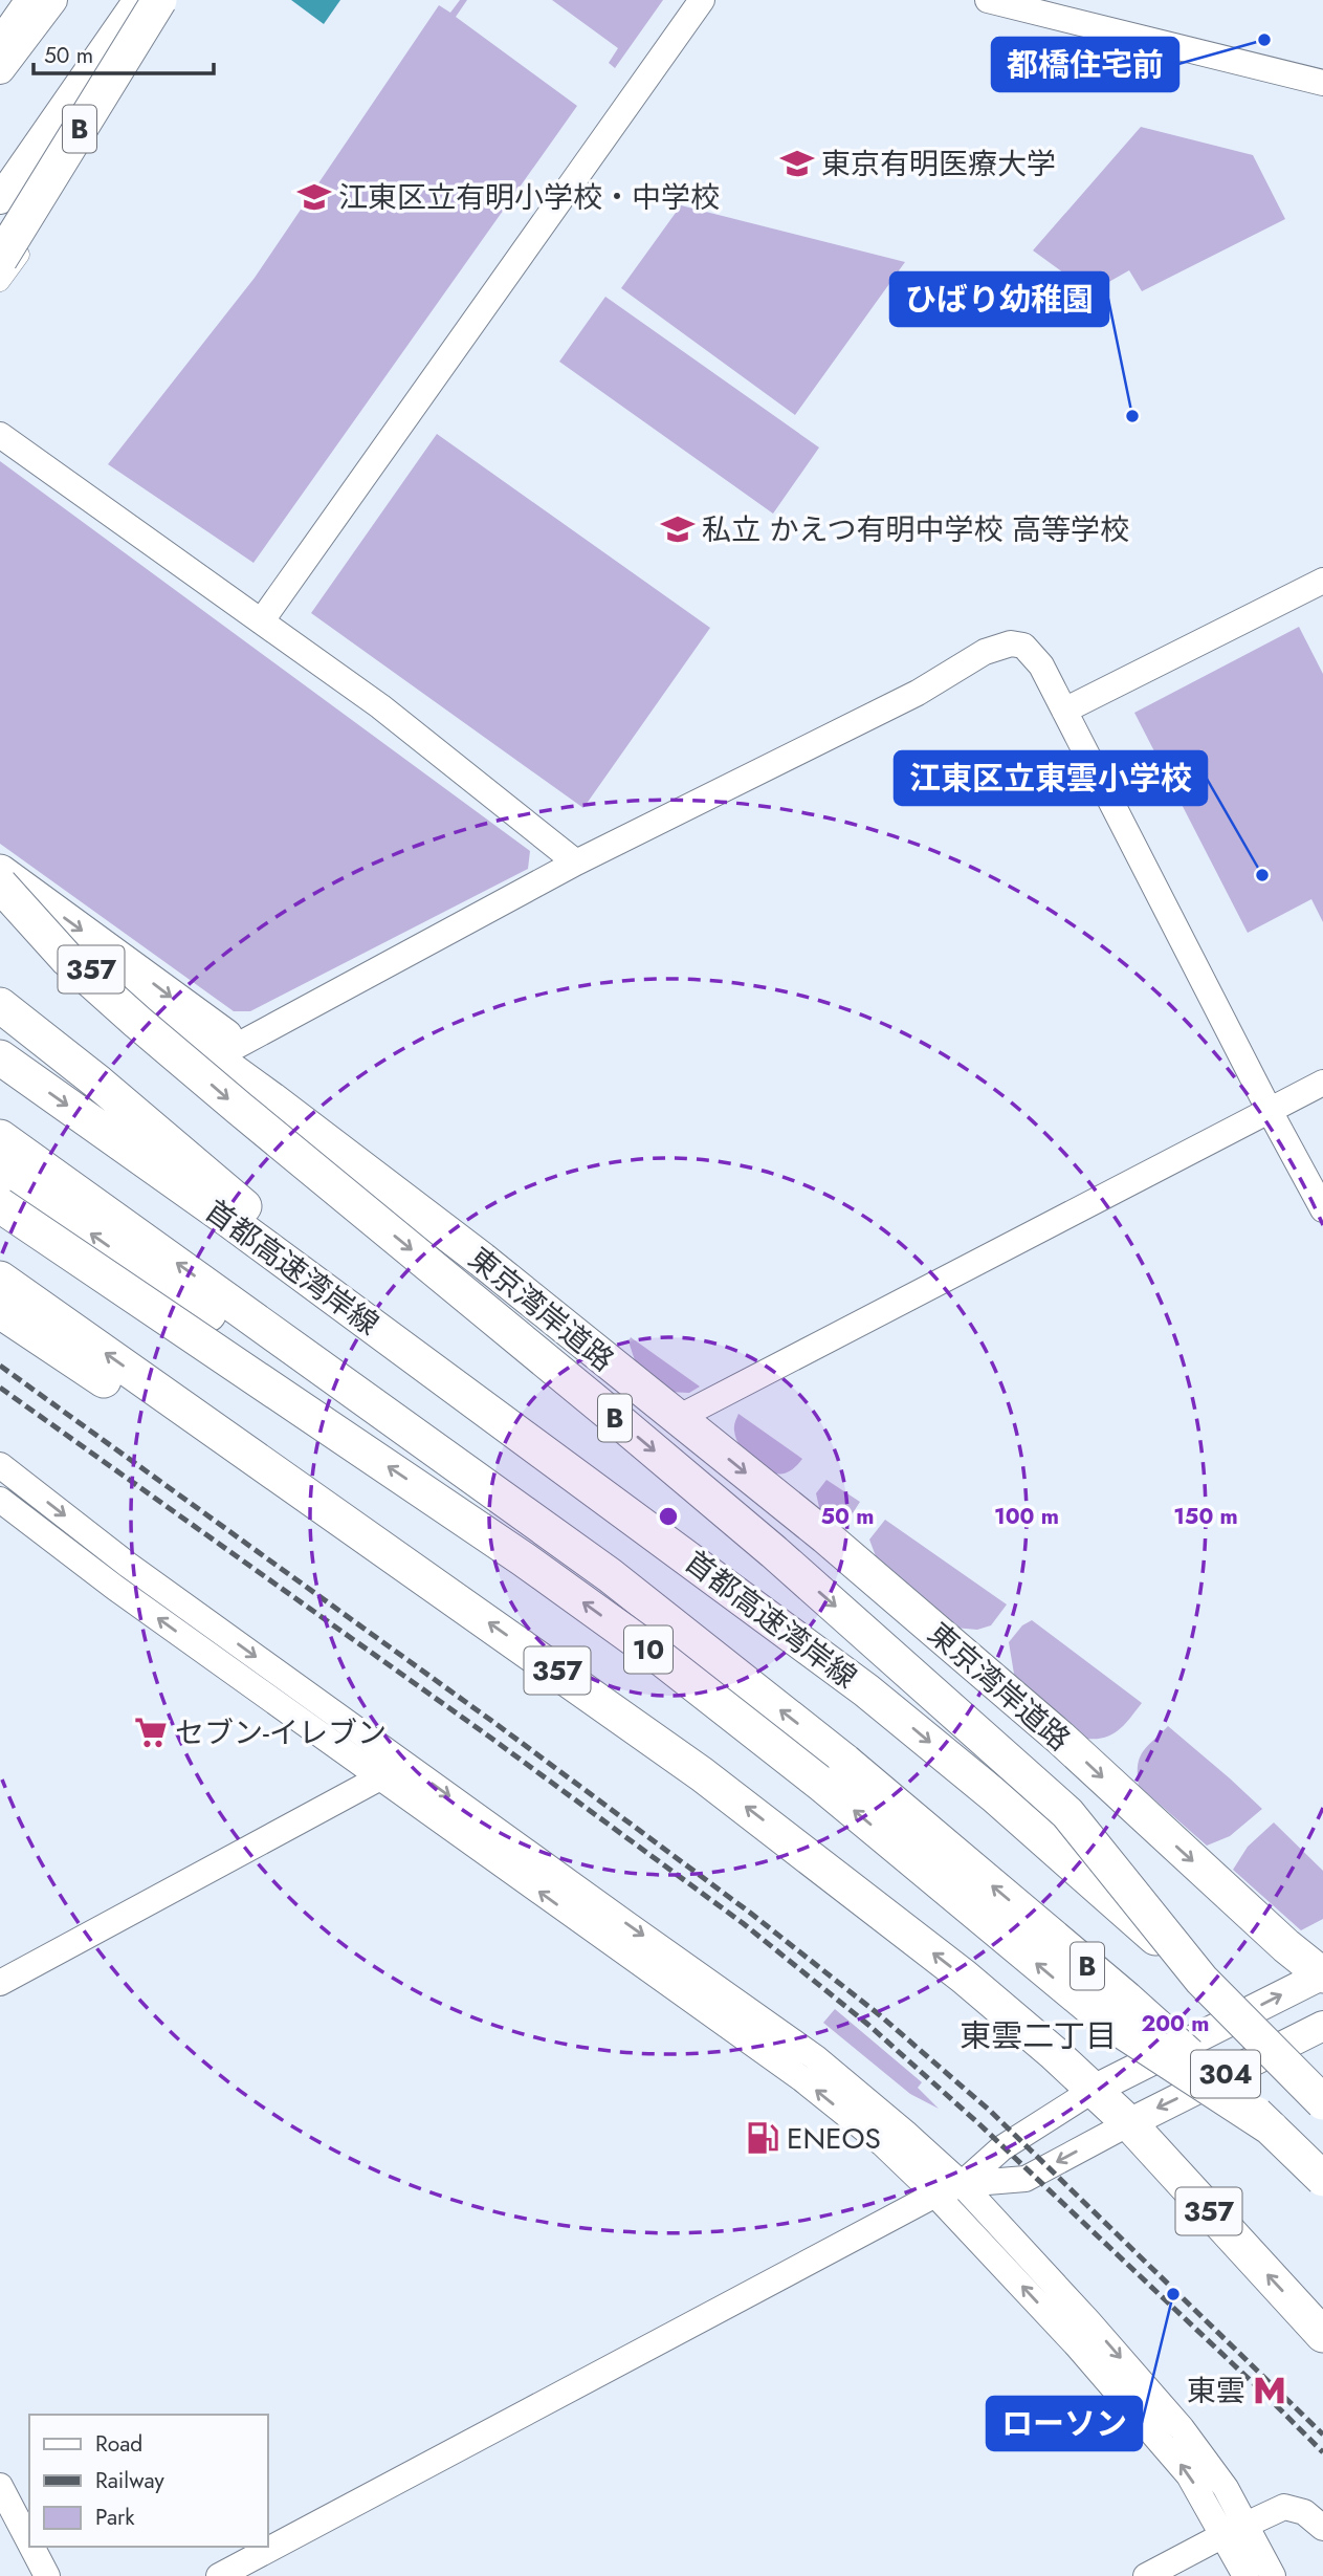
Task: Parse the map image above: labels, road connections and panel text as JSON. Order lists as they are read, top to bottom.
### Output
{
  "streets": {
    "highway": [
      "B",
      "357",
      "首都高速湾岸線",
      "東京湾岸道路",
      "10"
    ],
    "main road": ["304"]
  },
  "crossings": [
    ["B", "首都高速湾岸線"],
    ["B", "10"],
    ["357", "304"],
    ["東京湾岸道路", "304"]
  ],
  "districts": ["東雲二丁目"],
  "places": {
    "other": [
      "都橋住宅前",
      "ひばり幼稚園",
      "江東区立東雲小学校",
      "ローソン"
    ],
    "school or university": ["東京有明医療大学", "江東区立有明小学校・中学校", "私立 かえつ有明中学校 高等学校"],
    "supermarket": ["セブン-イレブン"],
    "fuel station": ["ENEOS"],
    "metro station": ["東雲"]
  },
  "legend": ["Road", "Railway", "Park"],
  "scale_bar": "50 m",
  "rings": [
    "50 m",
    "100 m",
    "150 m",
    "200 m"
  ]
}
